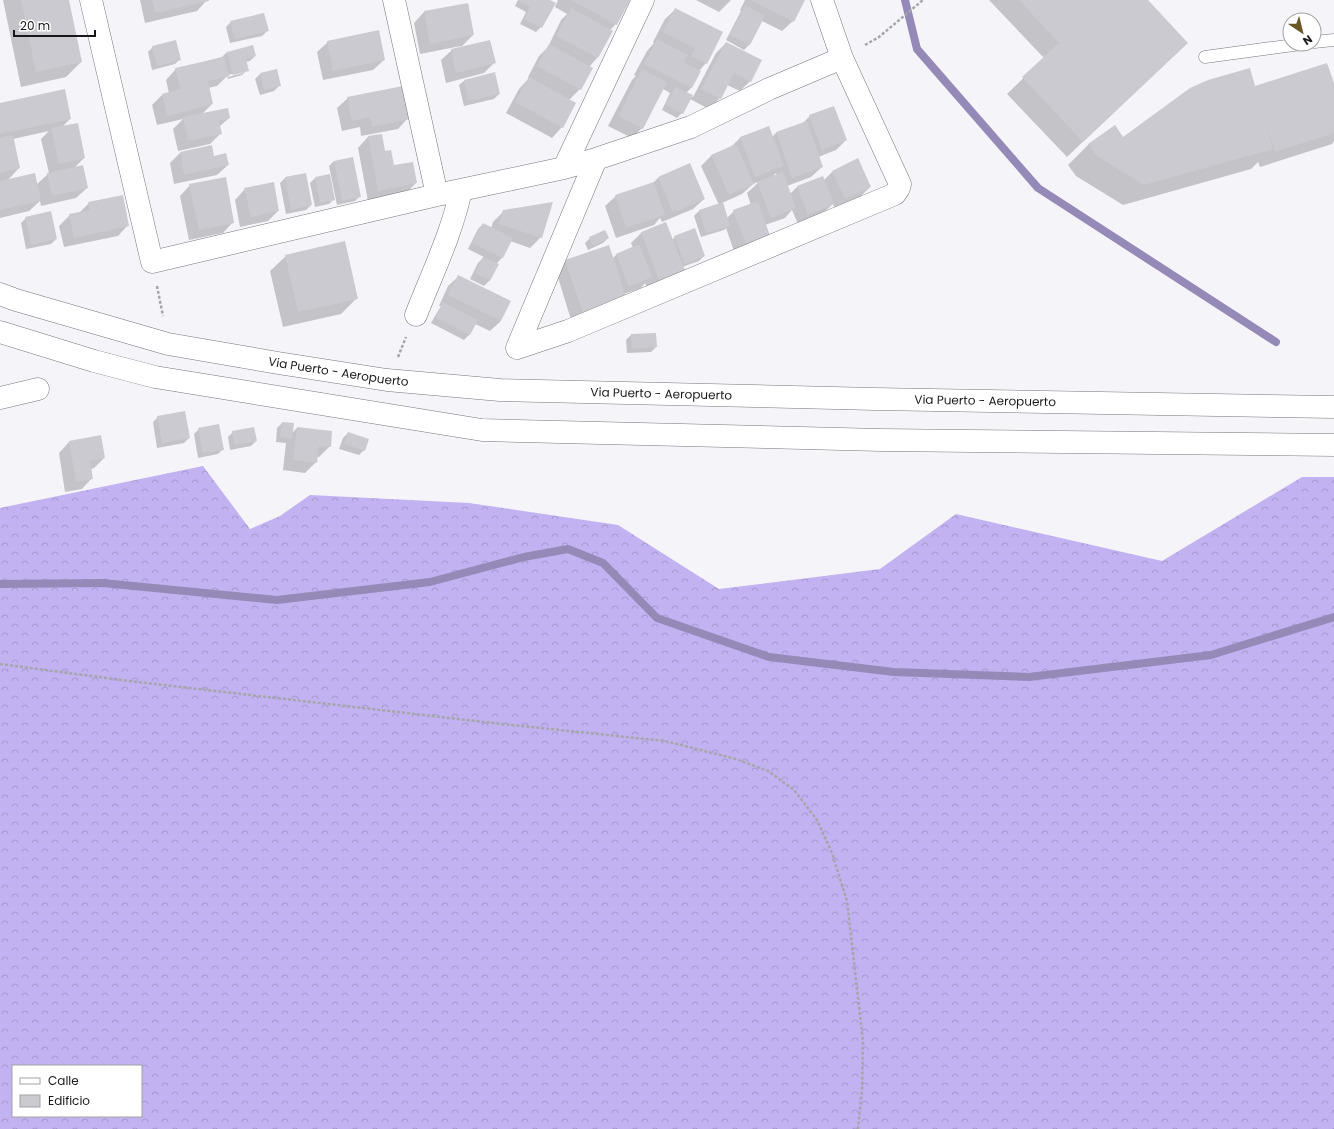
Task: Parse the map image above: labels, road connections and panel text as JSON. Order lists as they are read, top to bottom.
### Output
{
  "streets": {
    "main road": ["Via Puerto - Aeropuerto"]
  },
  "legend": ["Calle", "Edificio"],
  "scale_bar": "20 m",
  "north": "bottom right"
}
